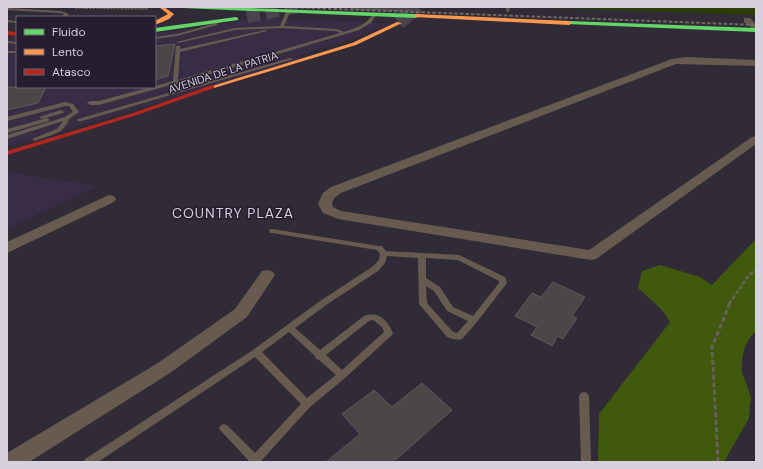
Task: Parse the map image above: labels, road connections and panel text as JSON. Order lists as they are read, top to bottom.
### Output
{
  "streets": {
    "main road": ["AVENIDA DE LA PATRIA"]
  },
  "districts": ["COUNTRY PLAZA"],
  "legend": ["Fluido", "Lento", "Atasco"]
}
